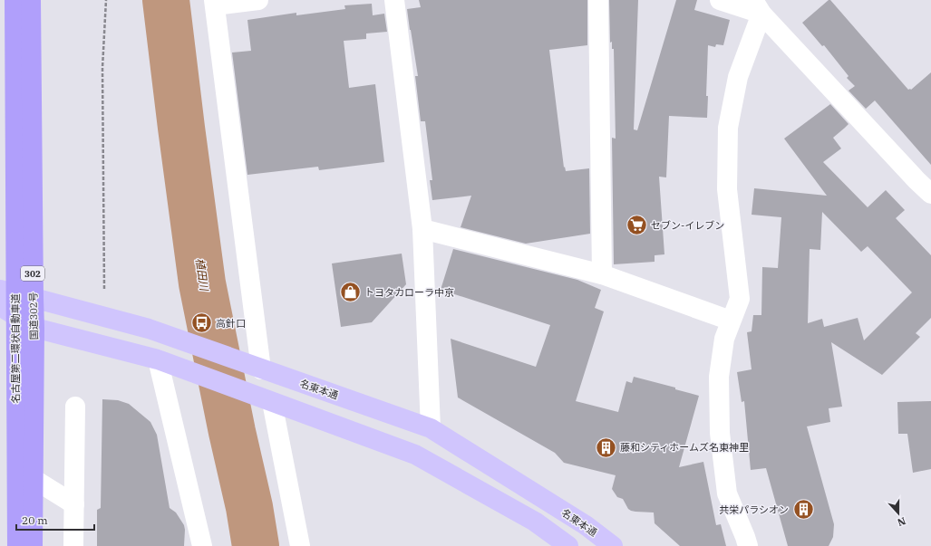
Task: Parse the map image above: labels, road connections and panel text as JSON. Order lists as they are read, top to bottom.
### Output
{
  "streets": {
    "highway": ["302", "国道302号", "名古屋第二環状自動車道"],
    "main road": ["名東本通"]
  },
  "crossings": [
    ["国道302号", "名東本通"]
  ],
  "water": ["植田川"],
  "places": {
    "supermarket": ["セブン-イレブン"],
    "shop": ["トヨタカローラ中京"],
    "bus stop": ["高針口"],
    "building": ["藤和シティホームズ名東神里", "共栄パラシオン"]
  },
  "scale_bar": "20 m",
  "north": "bottom"
}
